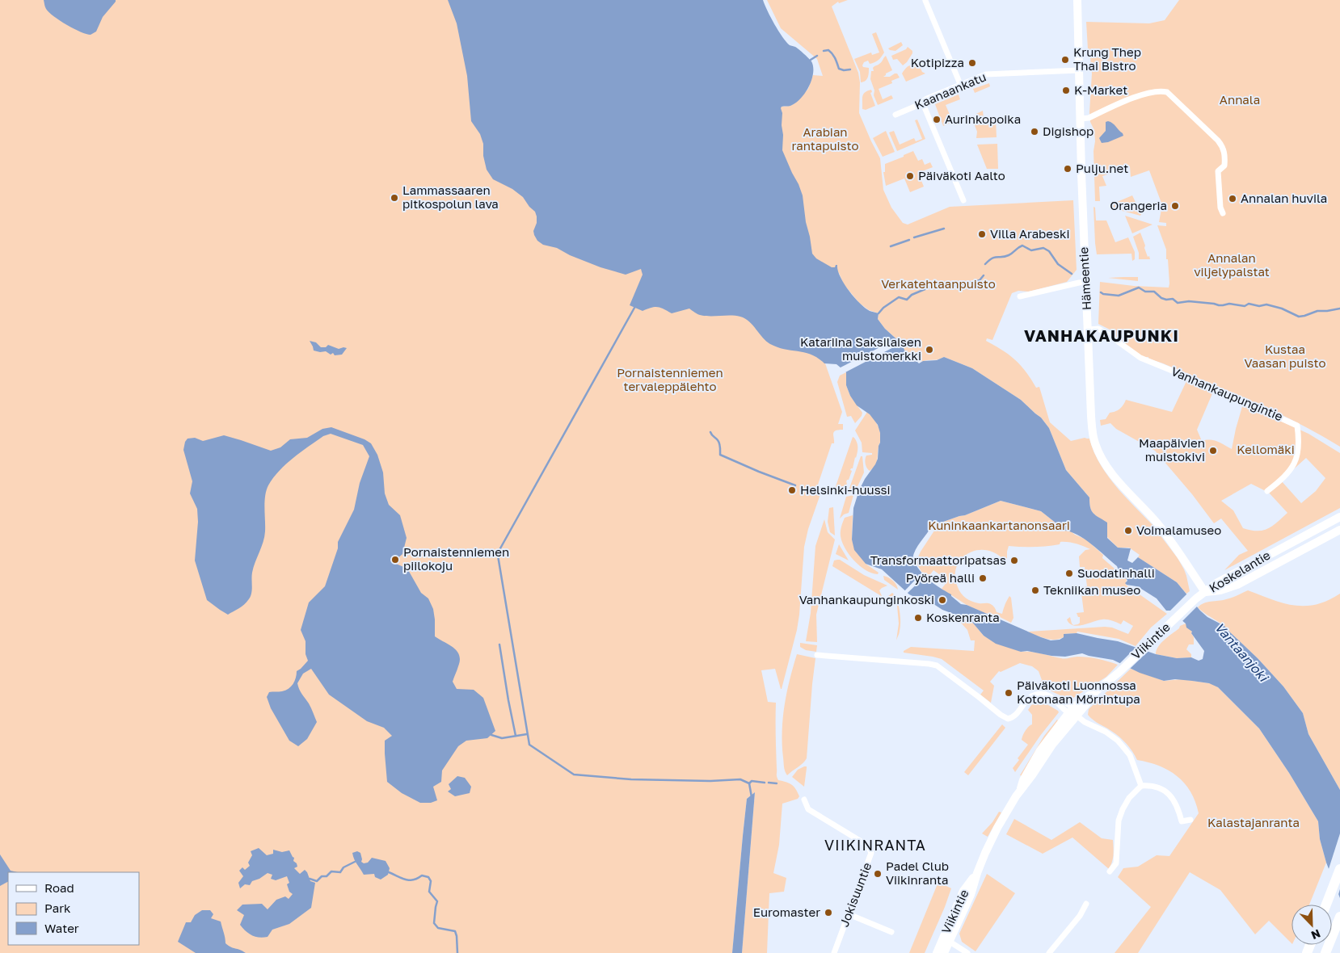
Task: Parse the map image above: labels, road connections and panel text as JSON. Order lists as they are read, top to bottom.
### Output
{
  "streets": {
    "main road": ["Hämeentie", "Koskelantie", "Viikintie"],
    "street": ["Kaanaankatu", "Vanhankaupungintie", "Jokisuuntie"]
  },
  "crossings": [
    ["Kaanaankatu", "Hämeentie"],
    ["Hämeentie", "Vanhankaupungintie"],
    ["Hämeentie", "Koskelantie"],
    ["Hämeentie", "Viikintie"],
    ["Koskelantie", "Viikintie"]
  ],
  "districts": ["VANHAKAUPUNKI", "VIIKINRANTA"],
  "water": ["Vantaanjoki"],
  "parks": [
    "Annala",
    "Arabian rantapuisto",
    "Annalan viljelypalstat",
    "Verkatehtaanpuisto",
    "Kustaa Vaasan puisto",
    "Pornaistenniemen tervaleppälehto",
    "Kellomäki",
    "Kuninkaankartanonsaari",
    "Kalastajanranta"
  ],
  "places": [
    "Krung Thep Thai Bistro",
    "Kotipizza",
    "K-Market",
    "Aurinkopoika",
    "Digishop",
    "Pulju.net",
    "Päiväkoti Aalto",
    "Lammassaaren pitkospolun lava",
    "Annalan huvila",
    "Orangeria",
    "Villa Arabeski",
    "Katariina Saksilaisen muistomerkki",
    "Maapäivien muistokivi",
    "Helsinki-huussi",
    "Voimalamuseo",
    "Pornaistenniemen piilokoju",
    "Transformaattoripatsas",
    "Suodatinhalli",
    "Pyöreä halli",
    "Tekniikan museo",
    "Vanhankaupunginkoski",
    "Koskenranta",
    "Päiväkoti Luonnossa Kotonaan Mörrintupa",
    "Padel Club Viikinranta",
    "Euromaster"
  ],
  "legend": ["Road", "Park", "Water"],
  "north": "bottom right"
}
